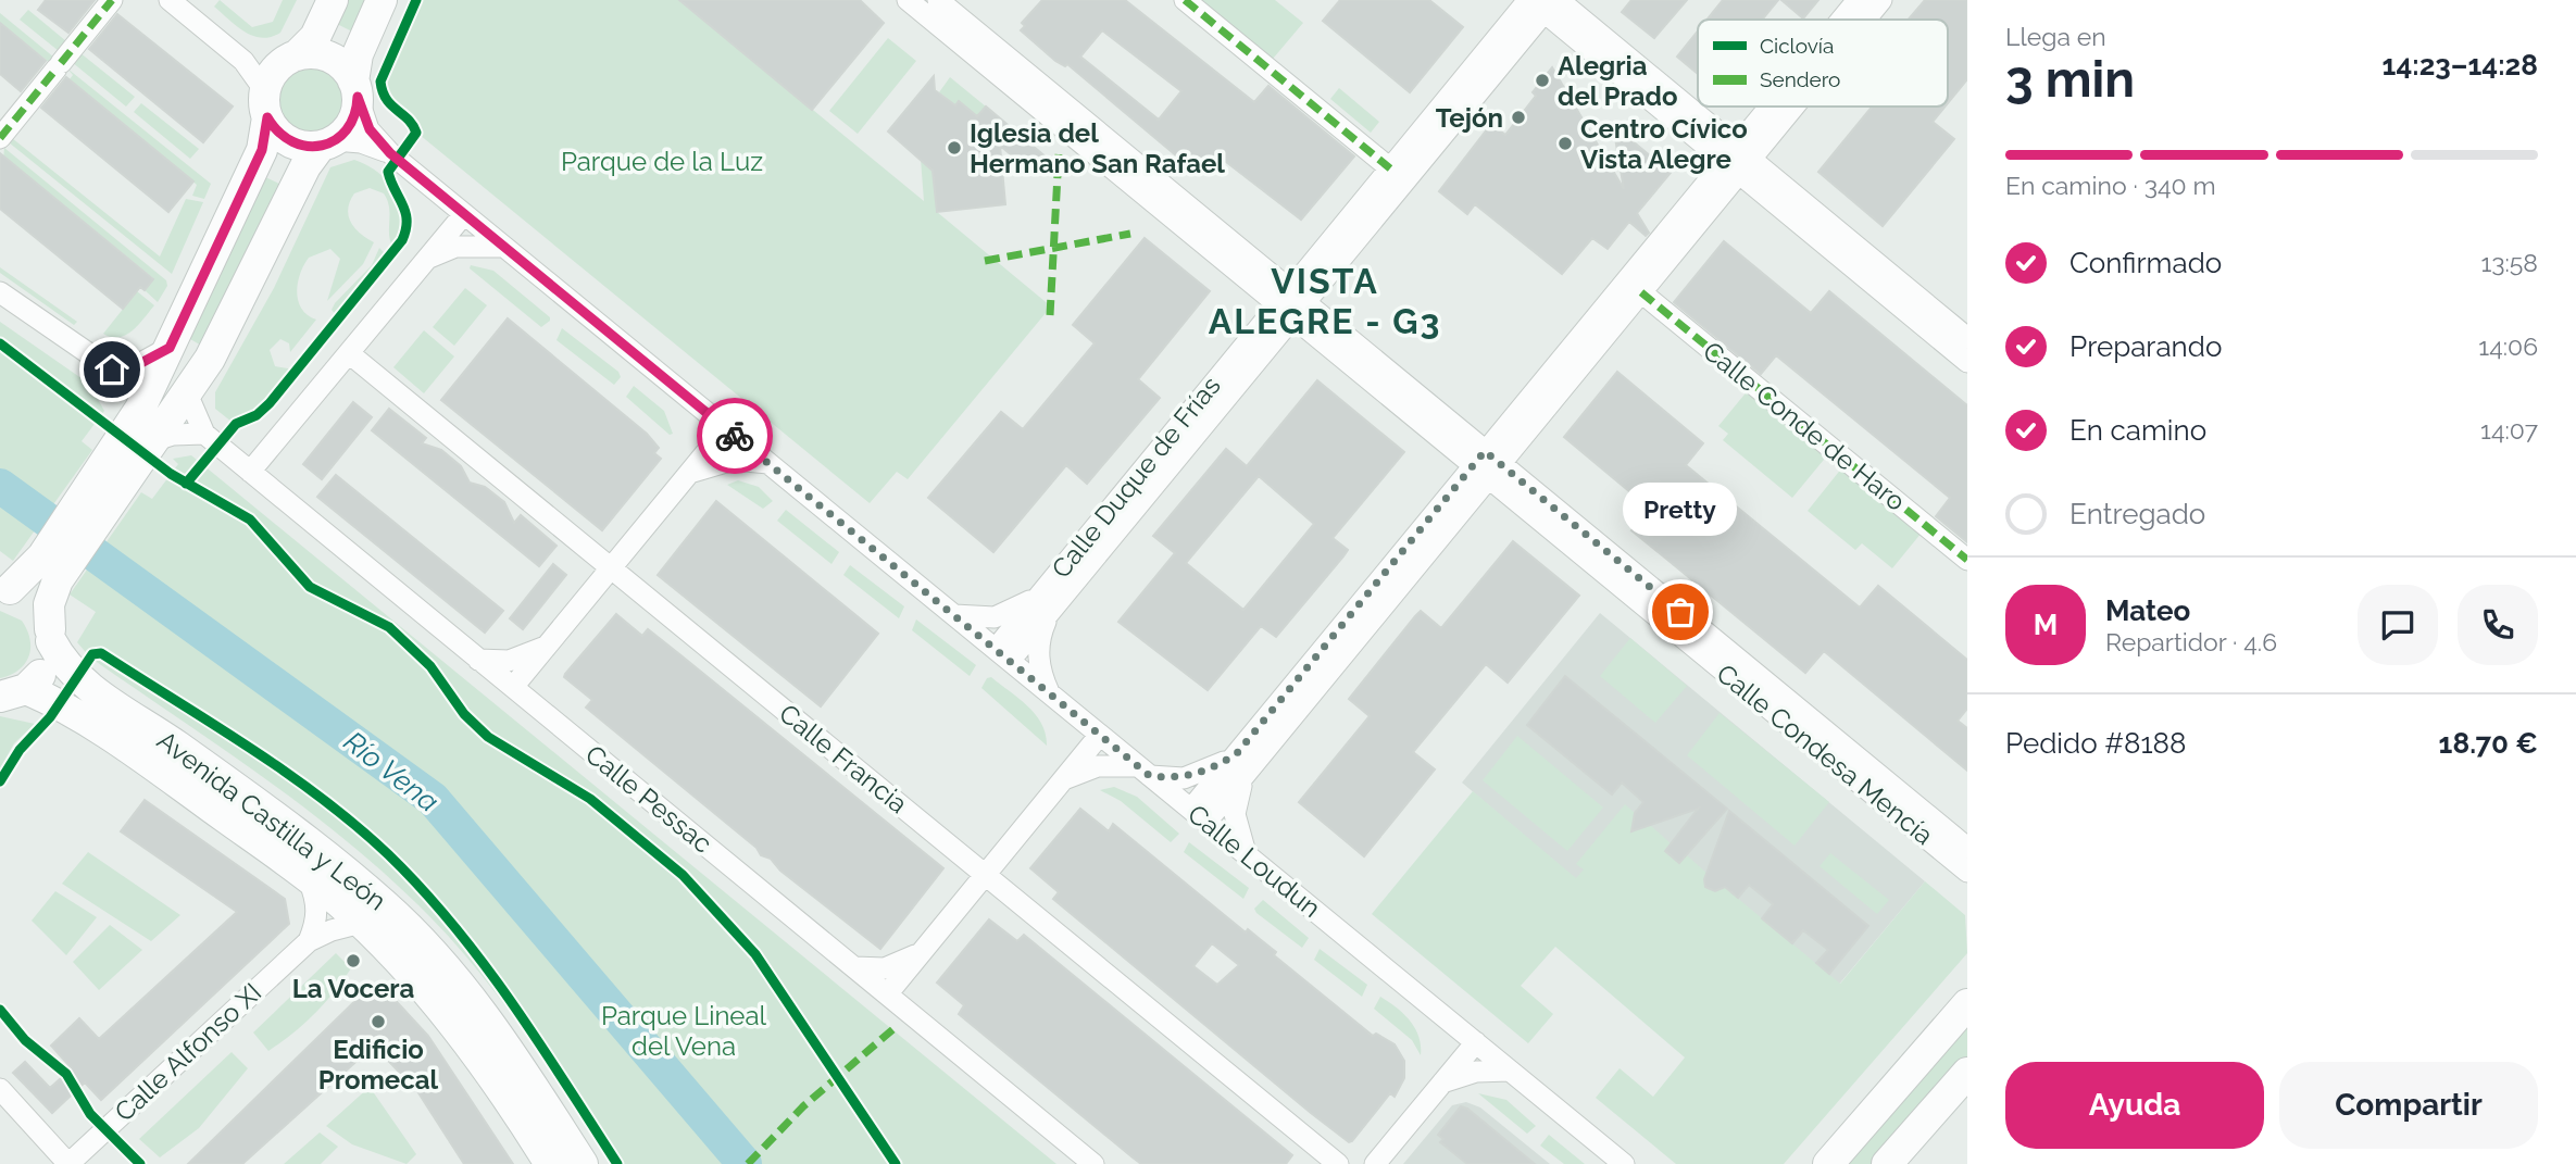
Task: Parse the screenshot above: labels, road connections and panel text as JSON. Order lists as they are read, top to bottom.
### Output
{
  "streets": {
    "main road": ["Avenida Castilla y León"],
    "street": [
      "Calle Conde de Haro",
      "Calle Duque de Frías",
      "Calle Condesa Mencía",
      "Calle Francia",
      "Calle Pessac",
      "Calle Loudun",
      "Calle Alfonso XI"
    ]
  },
  "crossings": [
    ["Calle Duque de Frías", "Calle Condesa Mencía"],
    ["Calle Duque de Frías", "Calle Loudun"],
    ["Avenida Castilla y León", "Calle Alfonso XI"]
  ],
  "districts": ["VISTA ALEGRE - G3"],
  "water": ["Río Vena"],
  "parks": ["Parque de la Luz", "Parque Lineal del Vena"],
  "places": [
    "Alegria del Prado",
    "Tejón",
    "Centro Cívico Vista Alegre",
    "Iglesia del Hermano San Rafael",
    "Pretty",
    "La Vocera",
    "Edificio Promecal"
  ],
  "legend": ["Ciclovía", "Sendero"],
  "page": {
    "heading": ["3 min", "Llega en", "14:23–14:28"],
    "panel": [
      "Mateo",
      "Repartidor · 4.6",
      "Pedido #8188",
      "18.70 €"
    ],
    "bar": "En camino · 340 m",
    "list": [
      ["Confirmado", "13:58"],
      ["Preparando", "14:06"],
      ["En camino", "14:07"],
      "Entregado"
    ],
    "bubble": "Pretty",
    "round": "M",
    "buttons": ["Ayuda", "Compartir"]
  }
}
